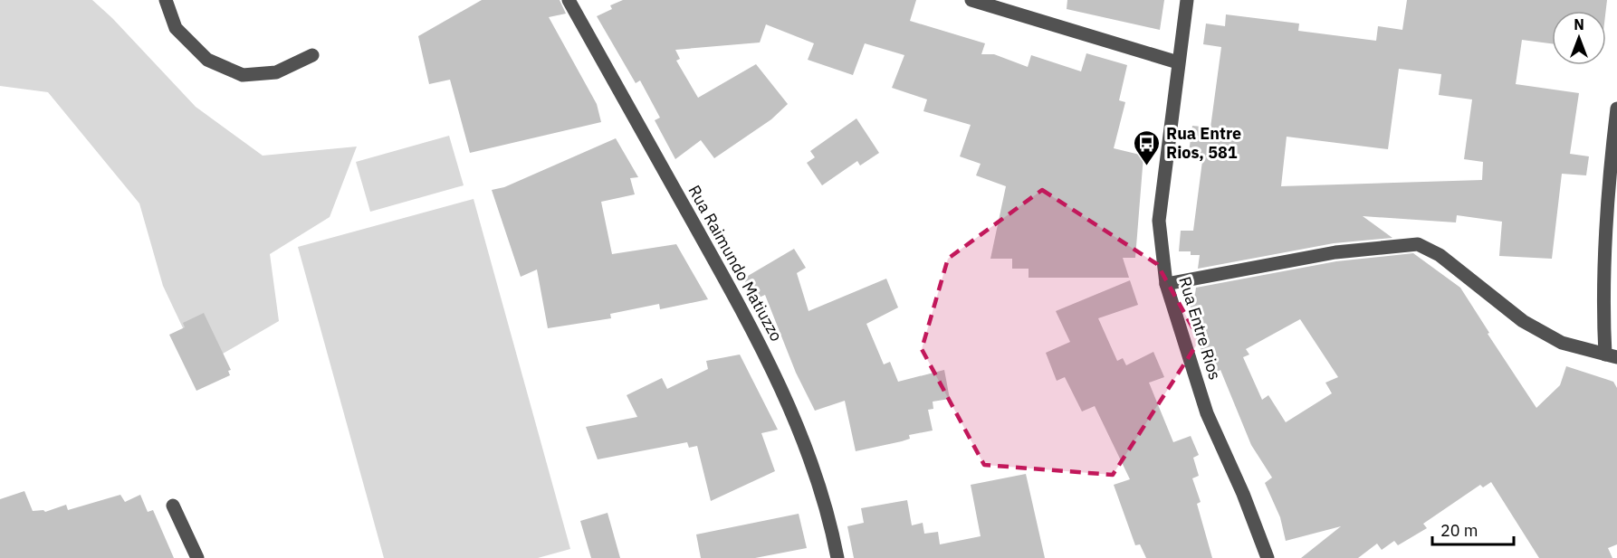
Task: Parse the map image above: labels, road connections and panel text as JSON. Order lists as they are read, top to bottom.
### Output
{
  "streets": {
    "street": ["Rua Raimundo Matiuzzo", "Rua Entre Rios"]
  },
  "places": {
    "bus stop": ["Rua Entre Rios, 581"]
  },
  "scale_bar": "20 m",
  "north": "top"
}
